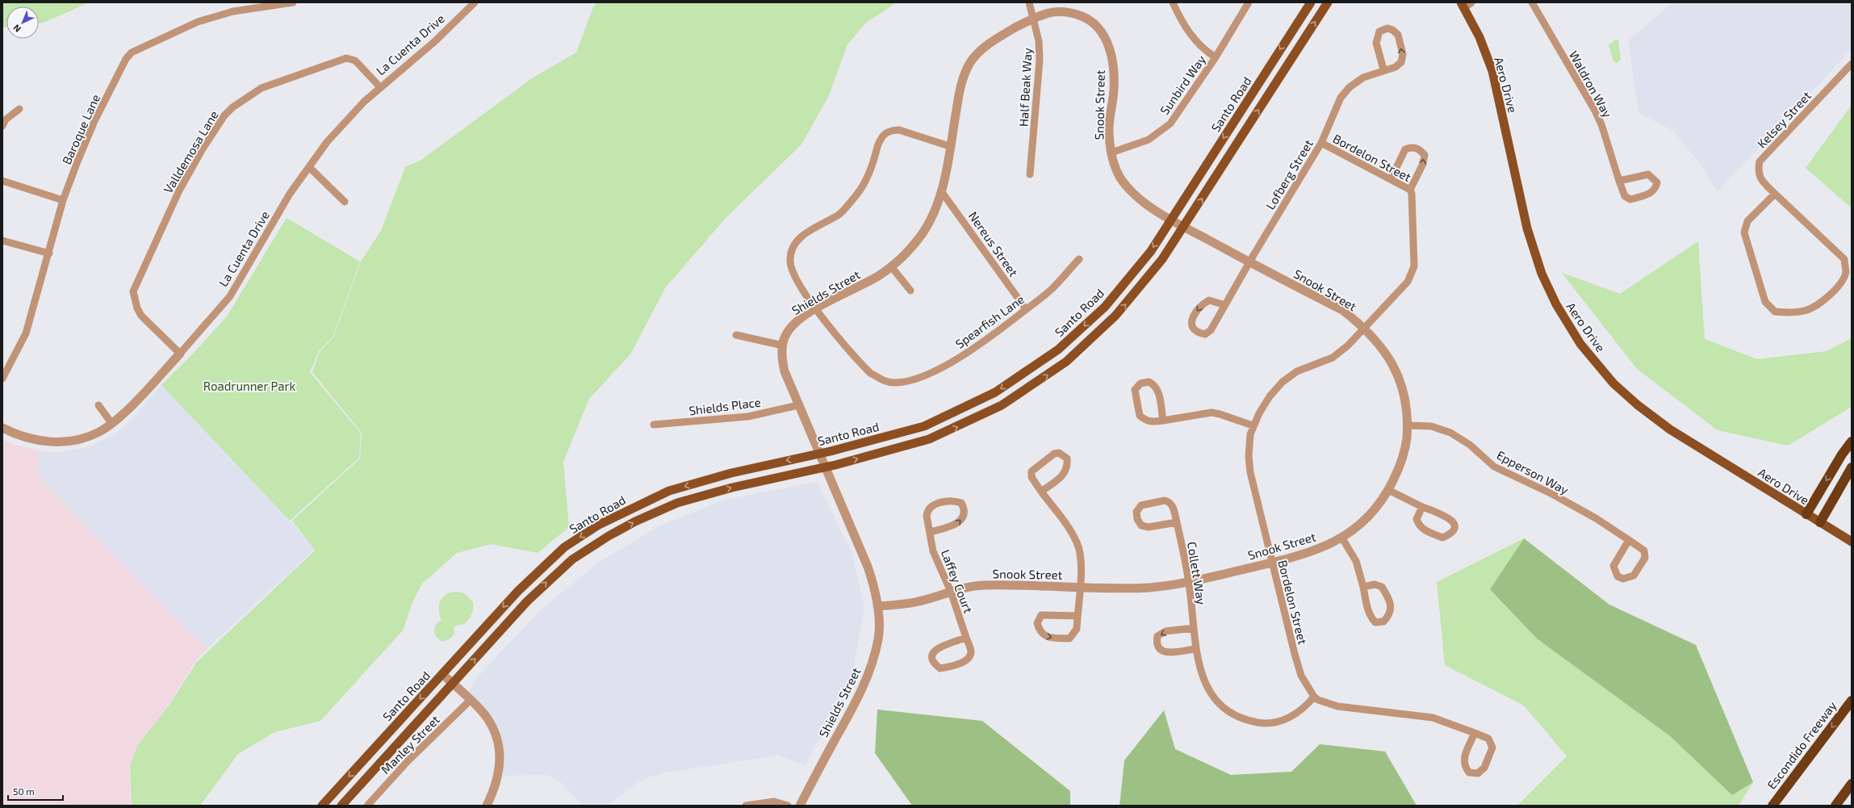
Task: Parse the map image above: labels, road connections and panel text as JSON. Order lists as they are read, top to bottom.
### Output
{
  "streets": {
    "highway": ["Escondido Freeway"],
    "main road": ["Aero Drive", "Santo Road"],
    "street": [
      "La Cuenta Drive",
      "Waldron Way",
      "Sunbird Way",
      "Half Beak Way",
      "Snook Street",
      "Kelsey Street",
      "Baroque Lane",
      "Valldemosa Lane",
      "Bordelon Street",
      "Lofberg Street",
      "Nereus Street",
      "Shields Street",
      "Spearfish Lane",
      "Shields Place",
      "Epperson Way",
      "Collett Way",
      "Laffey Court",
      "Manley Street"
    ]
  },
  "crossings": [
    ["La Cuenta Drive", "Valldemosa Lane"],
    ["Sunbird Way", "Snook Street"],
    ["Half Beak Way", "Snook Street"],
    ["Half Beak Way", "Shields Street"],
    ["Santo Road", "Snook Street"],
    ["Santo Road", "Shields Street"],
    ["Snook Street", "Bordelon Street"],
    ["Snook Street", "Lofberg Street"],
    ["Snook Street", "Shields Street"],
    ["Snook Street", "Epperson Way"],
    ["Snook Street", "Collett Way"],
    ["Snook Street", "Laffey Court"],
    ["Bordelon Street", "Lofberg Street"],
    ["Bordelon Street", "Collett Way"],
    ["Nereus Street", "Shields Street"],
    ["Nereus Street", "Spearfish Lane"],
    ["Shields Street", "Spearfish Lane"],
    ["Shields Street", "Shields Place"]
  ],
  "one_way": ["Escondido Freeway"],
  "parks": ["Roadrunner Park"],
  "scale_bar": "50 m",
  "north": "bottom left"
}
